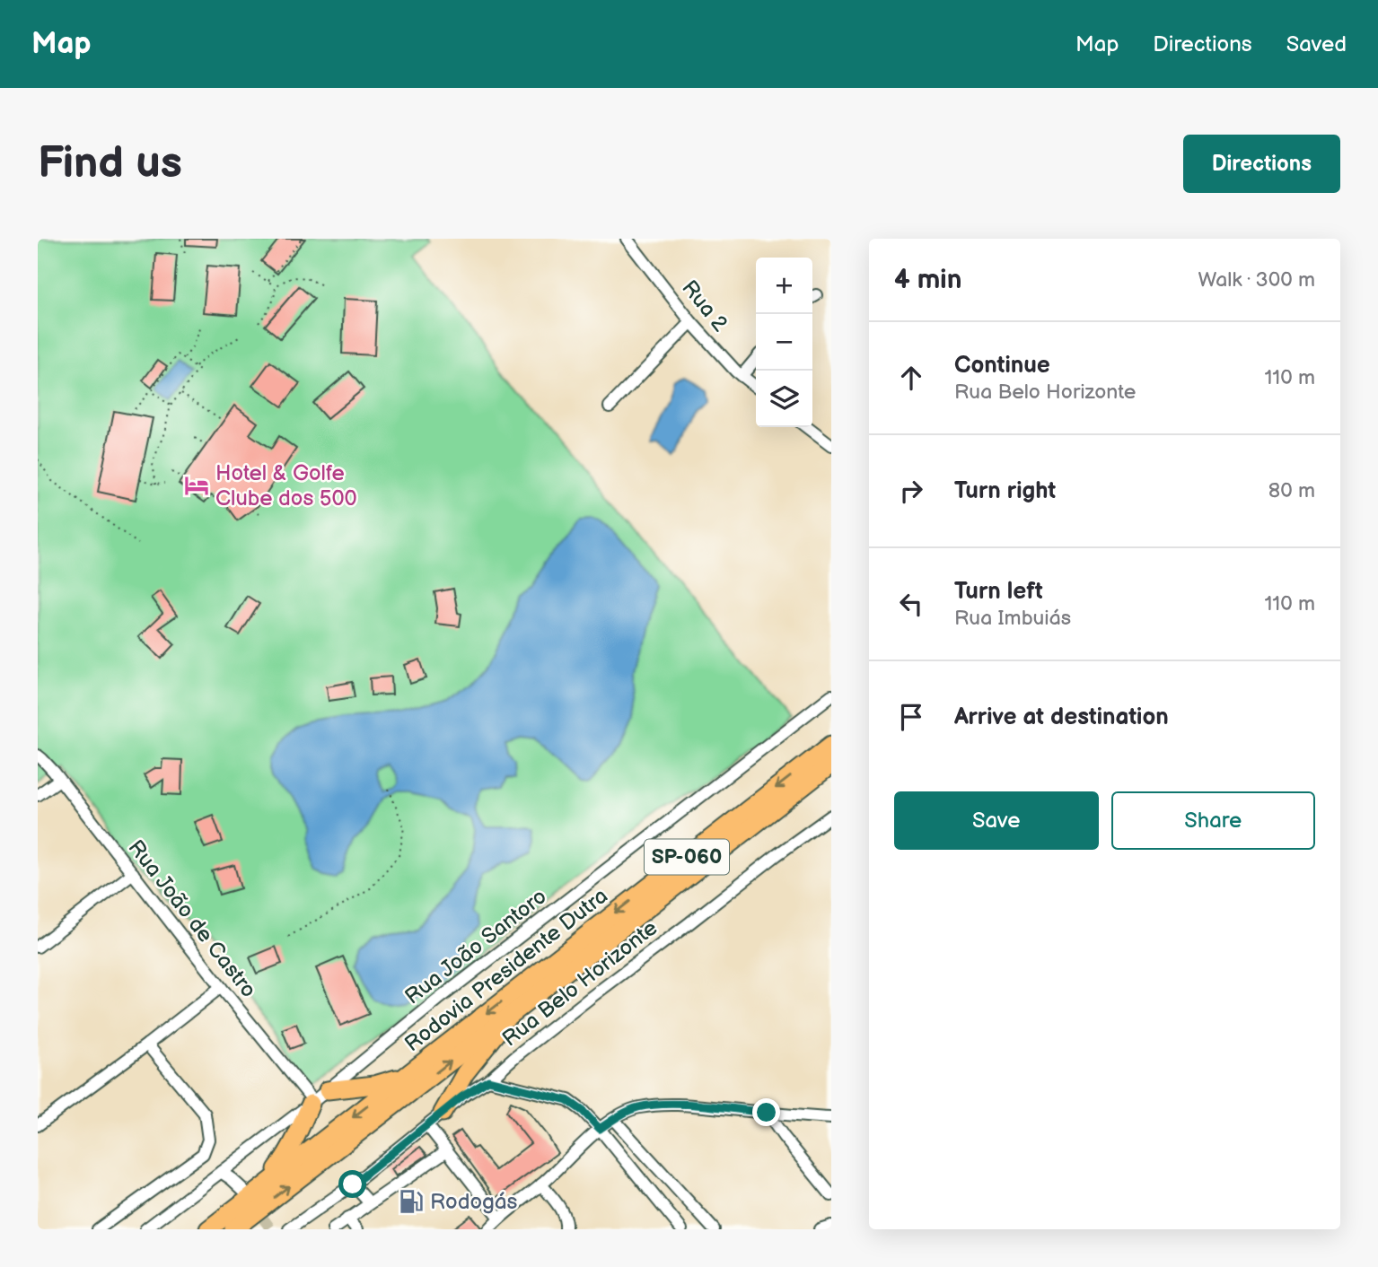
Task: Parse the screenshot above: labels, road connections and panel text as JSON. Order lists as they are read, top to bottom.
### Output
{
  "streets": {
    "highway": ["SP-060", "Rodovia Presidente Dutra"],
    "street": [
      "Rua 2",
      "Rua João de Castro",
      "Rua João Santoro",
      "Rua Belo Horizonte"
    ]
  },
  "crossings": [
    ["Rua João de Castro", "Rua João Santoro"]
  ],
  "places": {
    "hotel": ["Hotel & Golfe Clube dos 500"],
    "fuel station": ["Rodogás"]
  },
  "page": {
    "header": "Map",
    "nav": ["Map", "Directions", "Saved"],
    "buttons": [
      "Directions",
      ["Save", "Share"]
    ],
    "title": "Find us",
    "heading": ["4 min", "Walk · 300 m"],
    "map_buttons": ["+", "−"],
    "list": [
      ["Continue", "Rua Belo Horizonte", "110 m"],
      ["Turn right", "80 m"],
      ["Turn left", "Rua Imbuiás", "110 m"],
      "Arrive at destination"
    ]
  }
}
